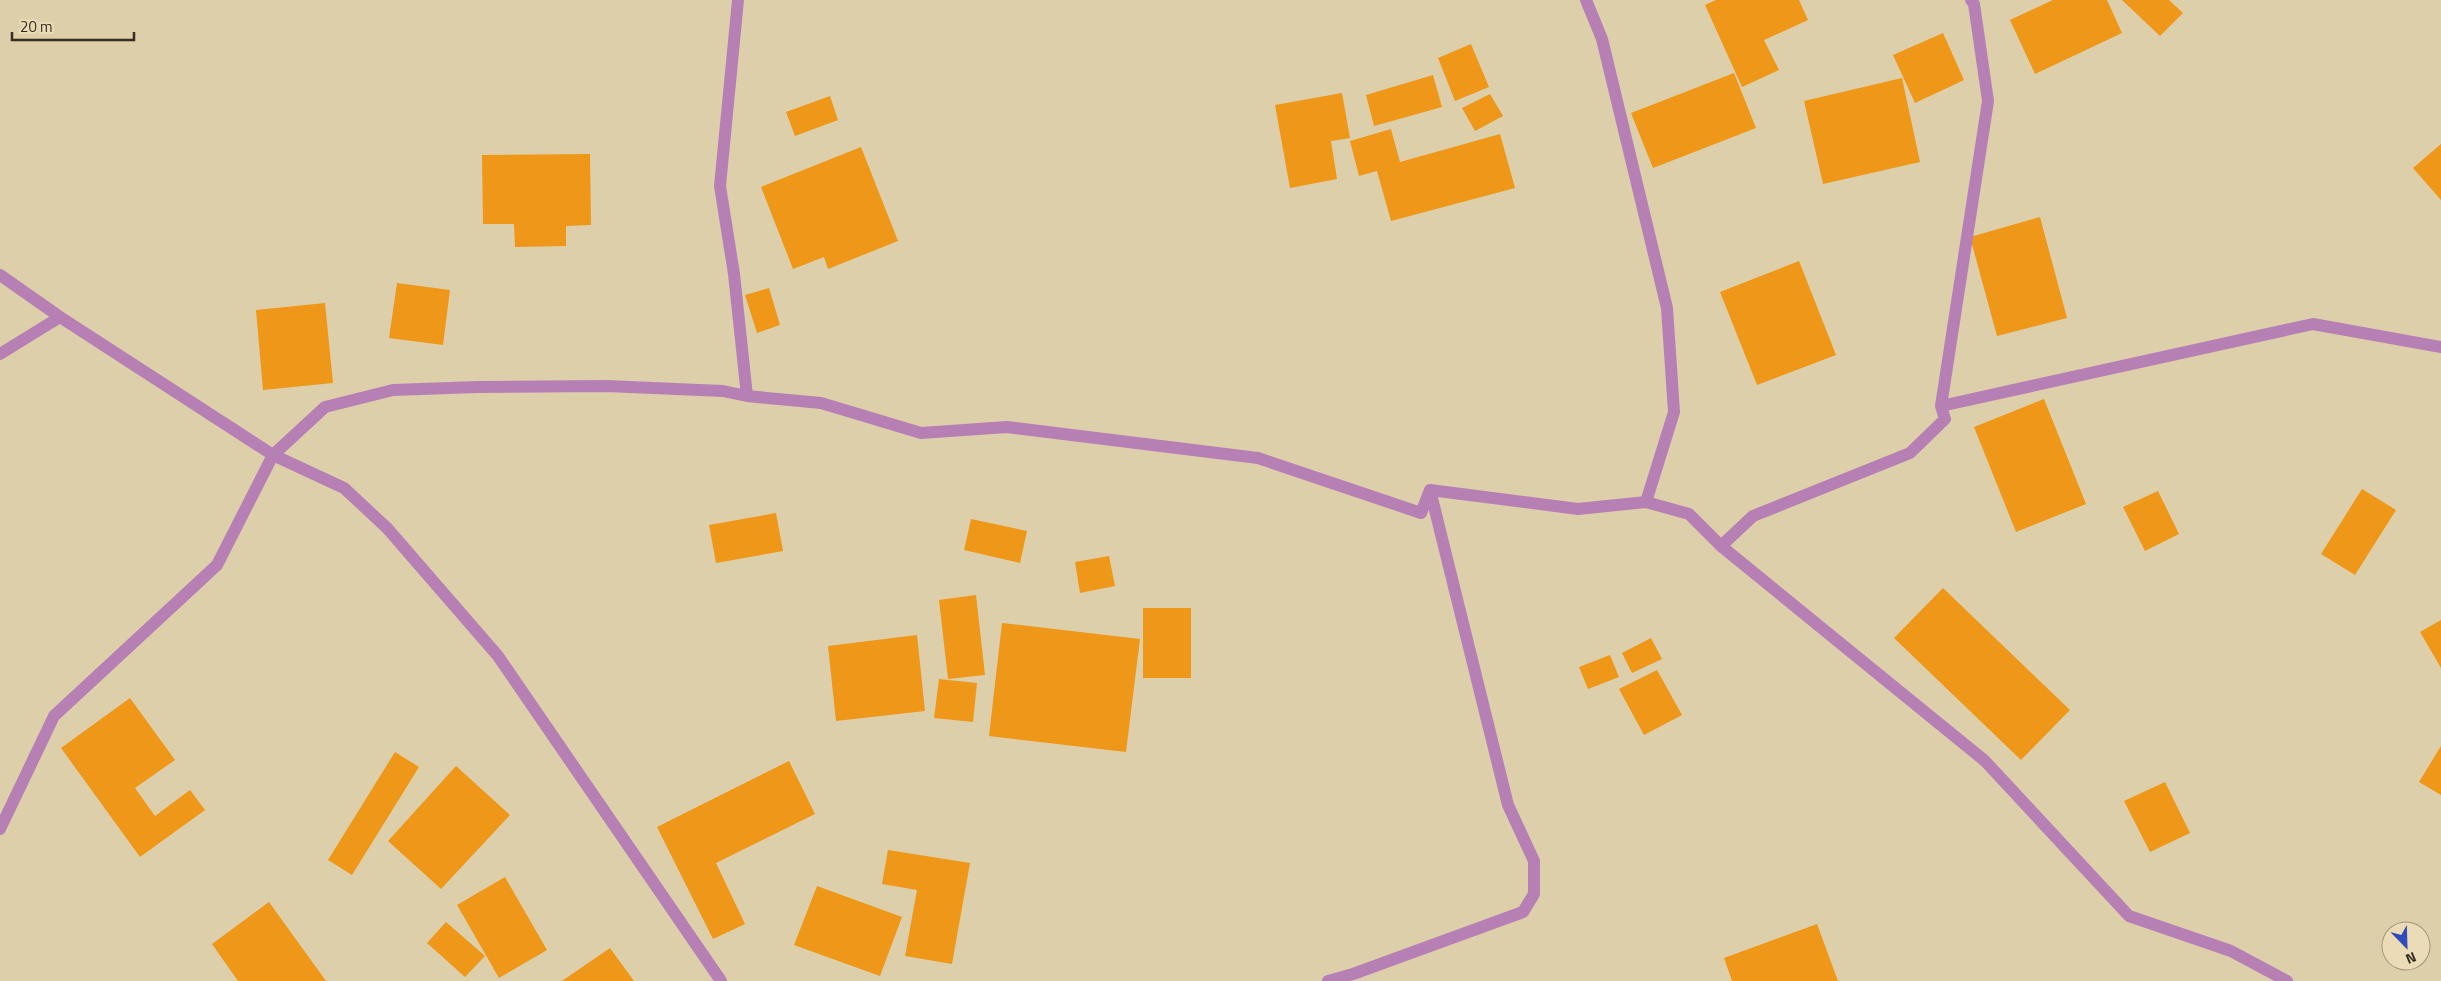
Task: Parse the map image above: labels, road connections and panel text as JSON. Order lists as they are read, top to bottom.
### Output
{
  "scale_bar": "20 m",
  "north": "bottom right"
}
